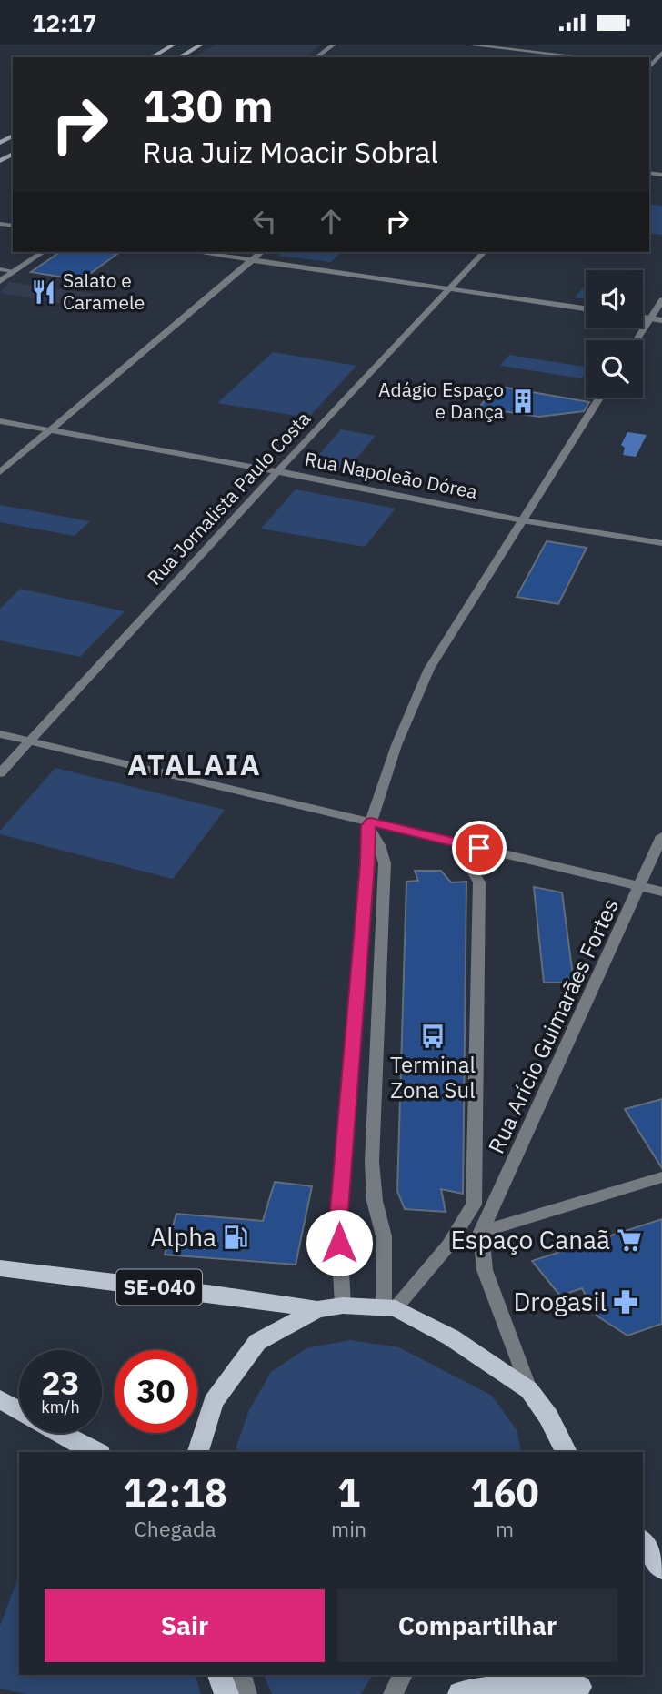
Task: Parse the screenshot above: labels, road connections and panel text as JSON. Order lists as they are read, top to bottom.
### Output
{
  "streets": {
    "main road": ["SE-040"],
    "street": ["Rua Napoleão Dórea", "Rua Jornalista Paulo Costa", "Rua Arício Guimarães Fortes"]
  },
  "crossings": [
    ["Rua Napoleão Dórea", "Rua Jornalista Paulo Costa"]
  ],
  "districts": ["ATALAIA"],
  "places": {
    "restaurant": ["Salato e Caramele"],
    "building": ["Adágio Espaço e Dança"],
    "bus stop": ["Terminal Zona Sul"],
    "fuel station": ["Alpha"],
    "supermarket": ["Espaço Canaã"],
    "pharmacy": ["Drogasil"]
  },
  "page": {
    "status": "12:17",
    "turn": ["130 m", "Rua Juiz Moacir Sobral"],
    "speed": "23 km/h",
    "limit": "30",
    "eta": [
      "12:18",
      "Chegada",
      "1",
      "min",
      "160",
      "m"
    ],
    "buttons": ["Sair", "Compartilhar"]
  }
}
